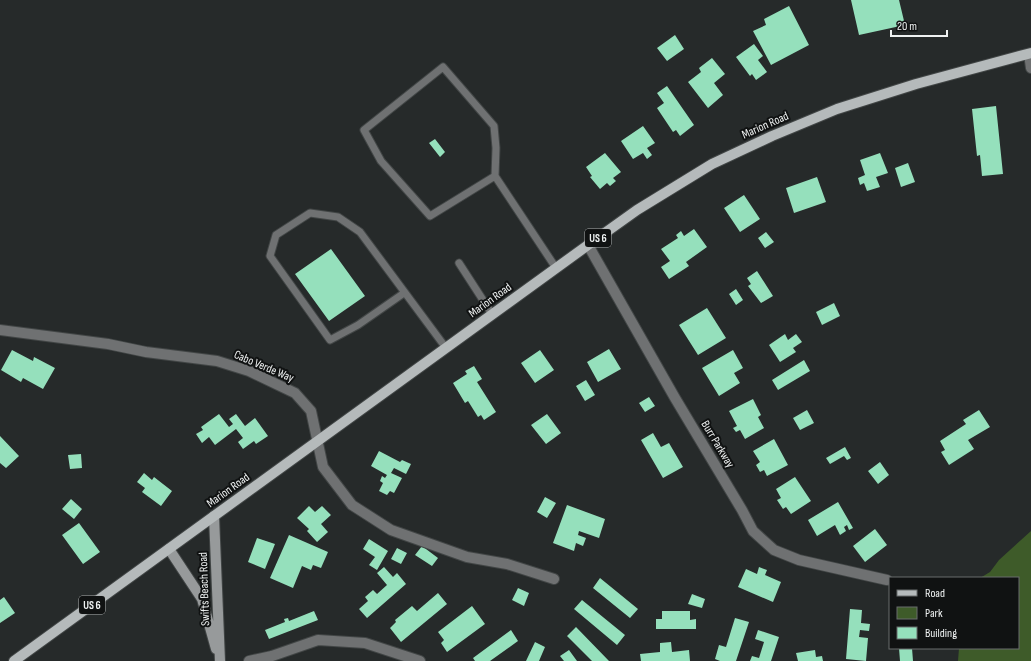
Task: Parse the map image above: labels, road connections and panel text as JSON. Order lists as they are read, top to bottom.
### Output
{
  "streets": {
    "main road": ["Marion Road", "US 6"],
    "street": ["Cabo Verde Way", "Burr Parkway", "Swifts Beach Road"]
  },
  "crossings": [
    ["Marion Road", "Cabo Verde Way"],
    ["Marion Road", "Burr Parkway"],
    ["Marion Road", "Swifts Beach Road"]
  ],
  "legend": ["Road", "Park", "Building"],
  "scale_bar": "20 m"
}
